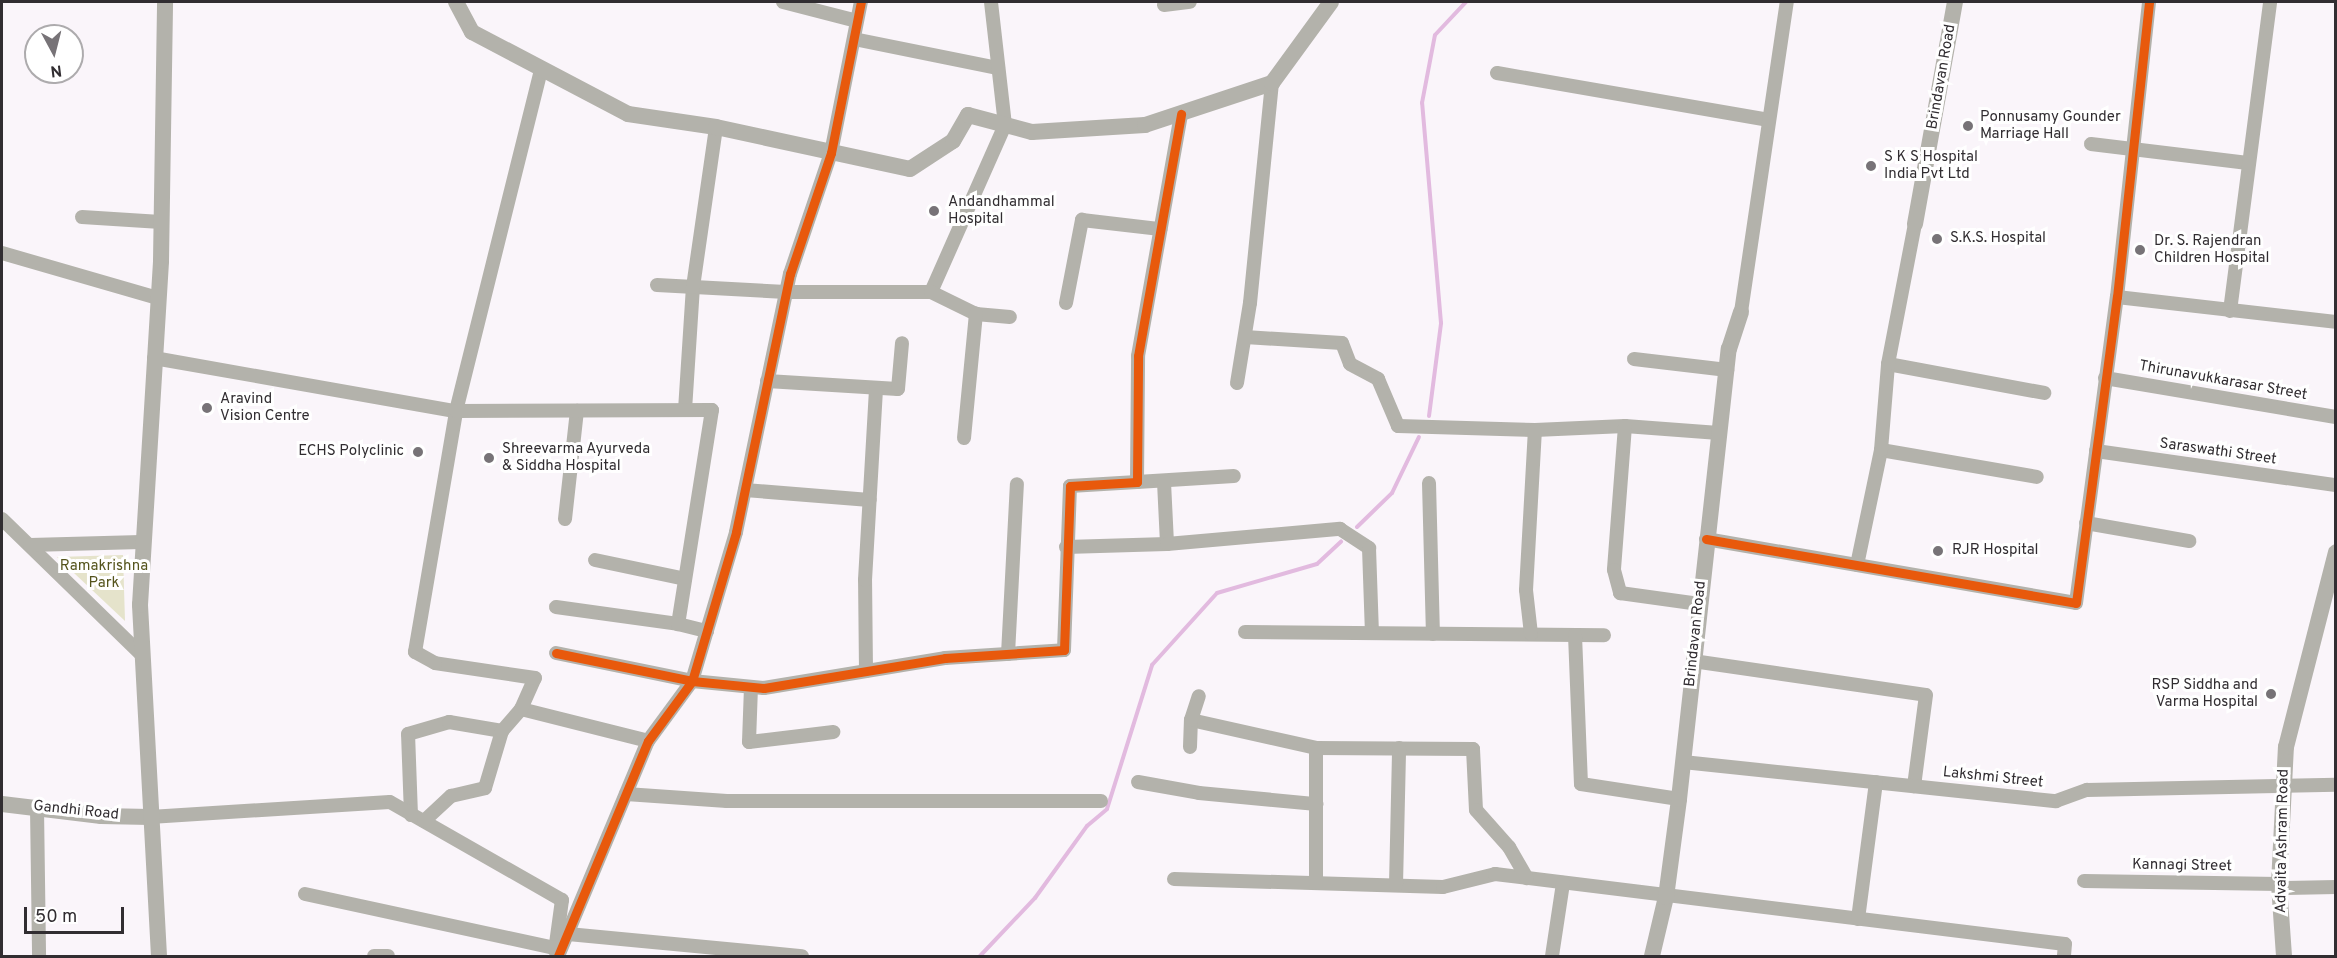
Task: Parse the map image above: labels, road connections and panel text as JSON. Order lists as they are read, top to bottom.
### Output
{
  "streets": {
    "street": [
      "Brindavan Road",
      "Thirunavukkarasar Street",
      "Saraswathi Street",
      "Lakshmi Street",
      "Gandhi Road",
      "Advaita Ashram Road",
      "Kannagi Street"
    ]
  },
  "crossings": [
    ["Brindavan Road", "Lakshmi Street"],
    ["Lakshmi Street", "Advaita Ashram Road"],
    ["Advaita Ashram Road", "Kannagi Street"]
  ],
  "parks": ["Ramakrishna Park"],
  "places": [
    "Ponnusamy Gounder Marriage Hall",
    "S K S Hospital India Pvt Ltd",
    "Andandhammal Hospital",
    "S.K.S. Hospital",
    "Dr. S. Rajendran Children Hospital",
    "Aravind Vision Centre",
    "ECHS Polyclinic",
    "Shreevarma Ayurveda & Siddha Hospital",
    "RJR Hospital",
    "RSP Siddha and Varma Hospital"
  ],
  "scale_bar": "50 m",
  "north": "bottom"
}
